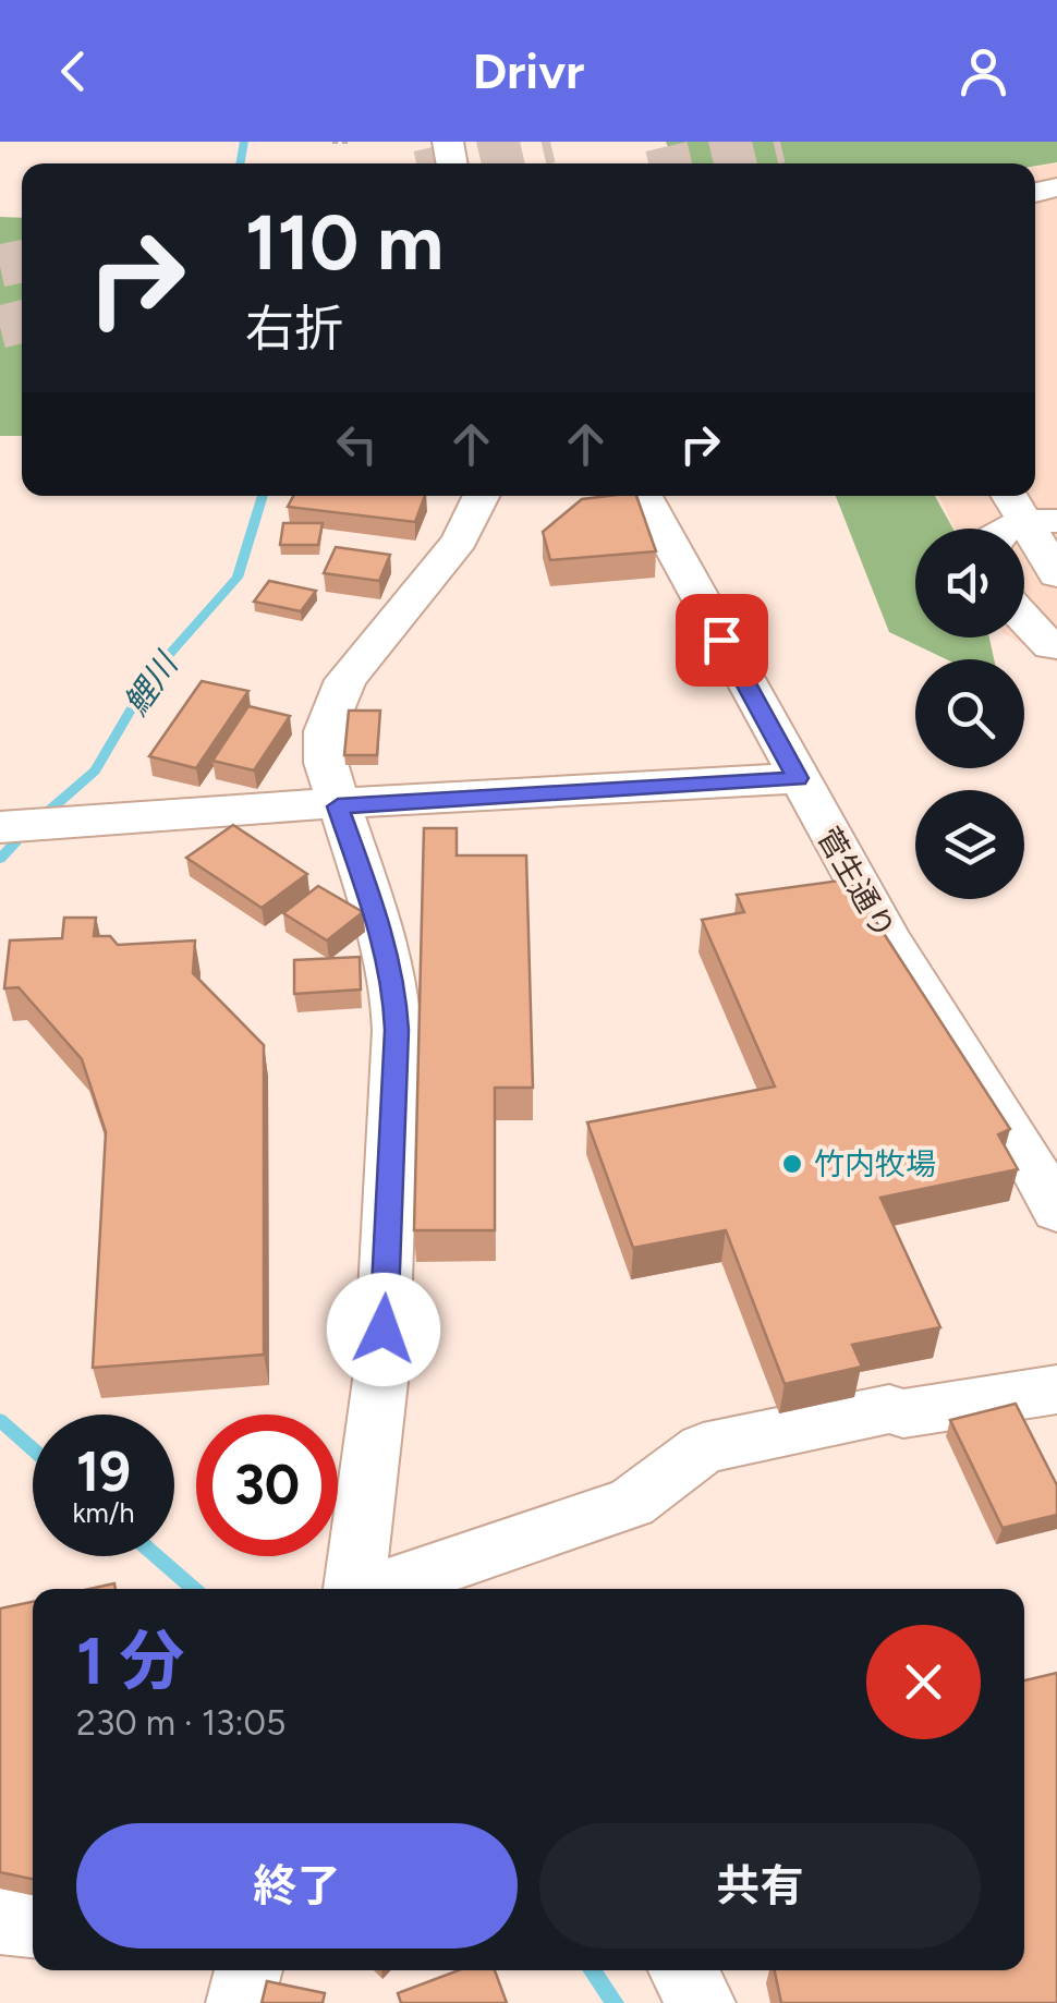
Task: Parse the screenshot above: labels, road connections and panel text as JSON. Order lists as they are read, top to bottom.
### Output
{
  "streets": {
    "street": ["菅生通り"]
  },
  "water": ["鯉川"],
  "places": ["竹内牧場"],
  "page": {
    "header": "Drivr",
    "turn": ["110 m", "右折"],
    "speed": "19 km/h",
    "limit": "30",
    "heading": ["1 分", "230 m · 13:05"],
    "buttons": ["終了", "共有"]
  }
}
